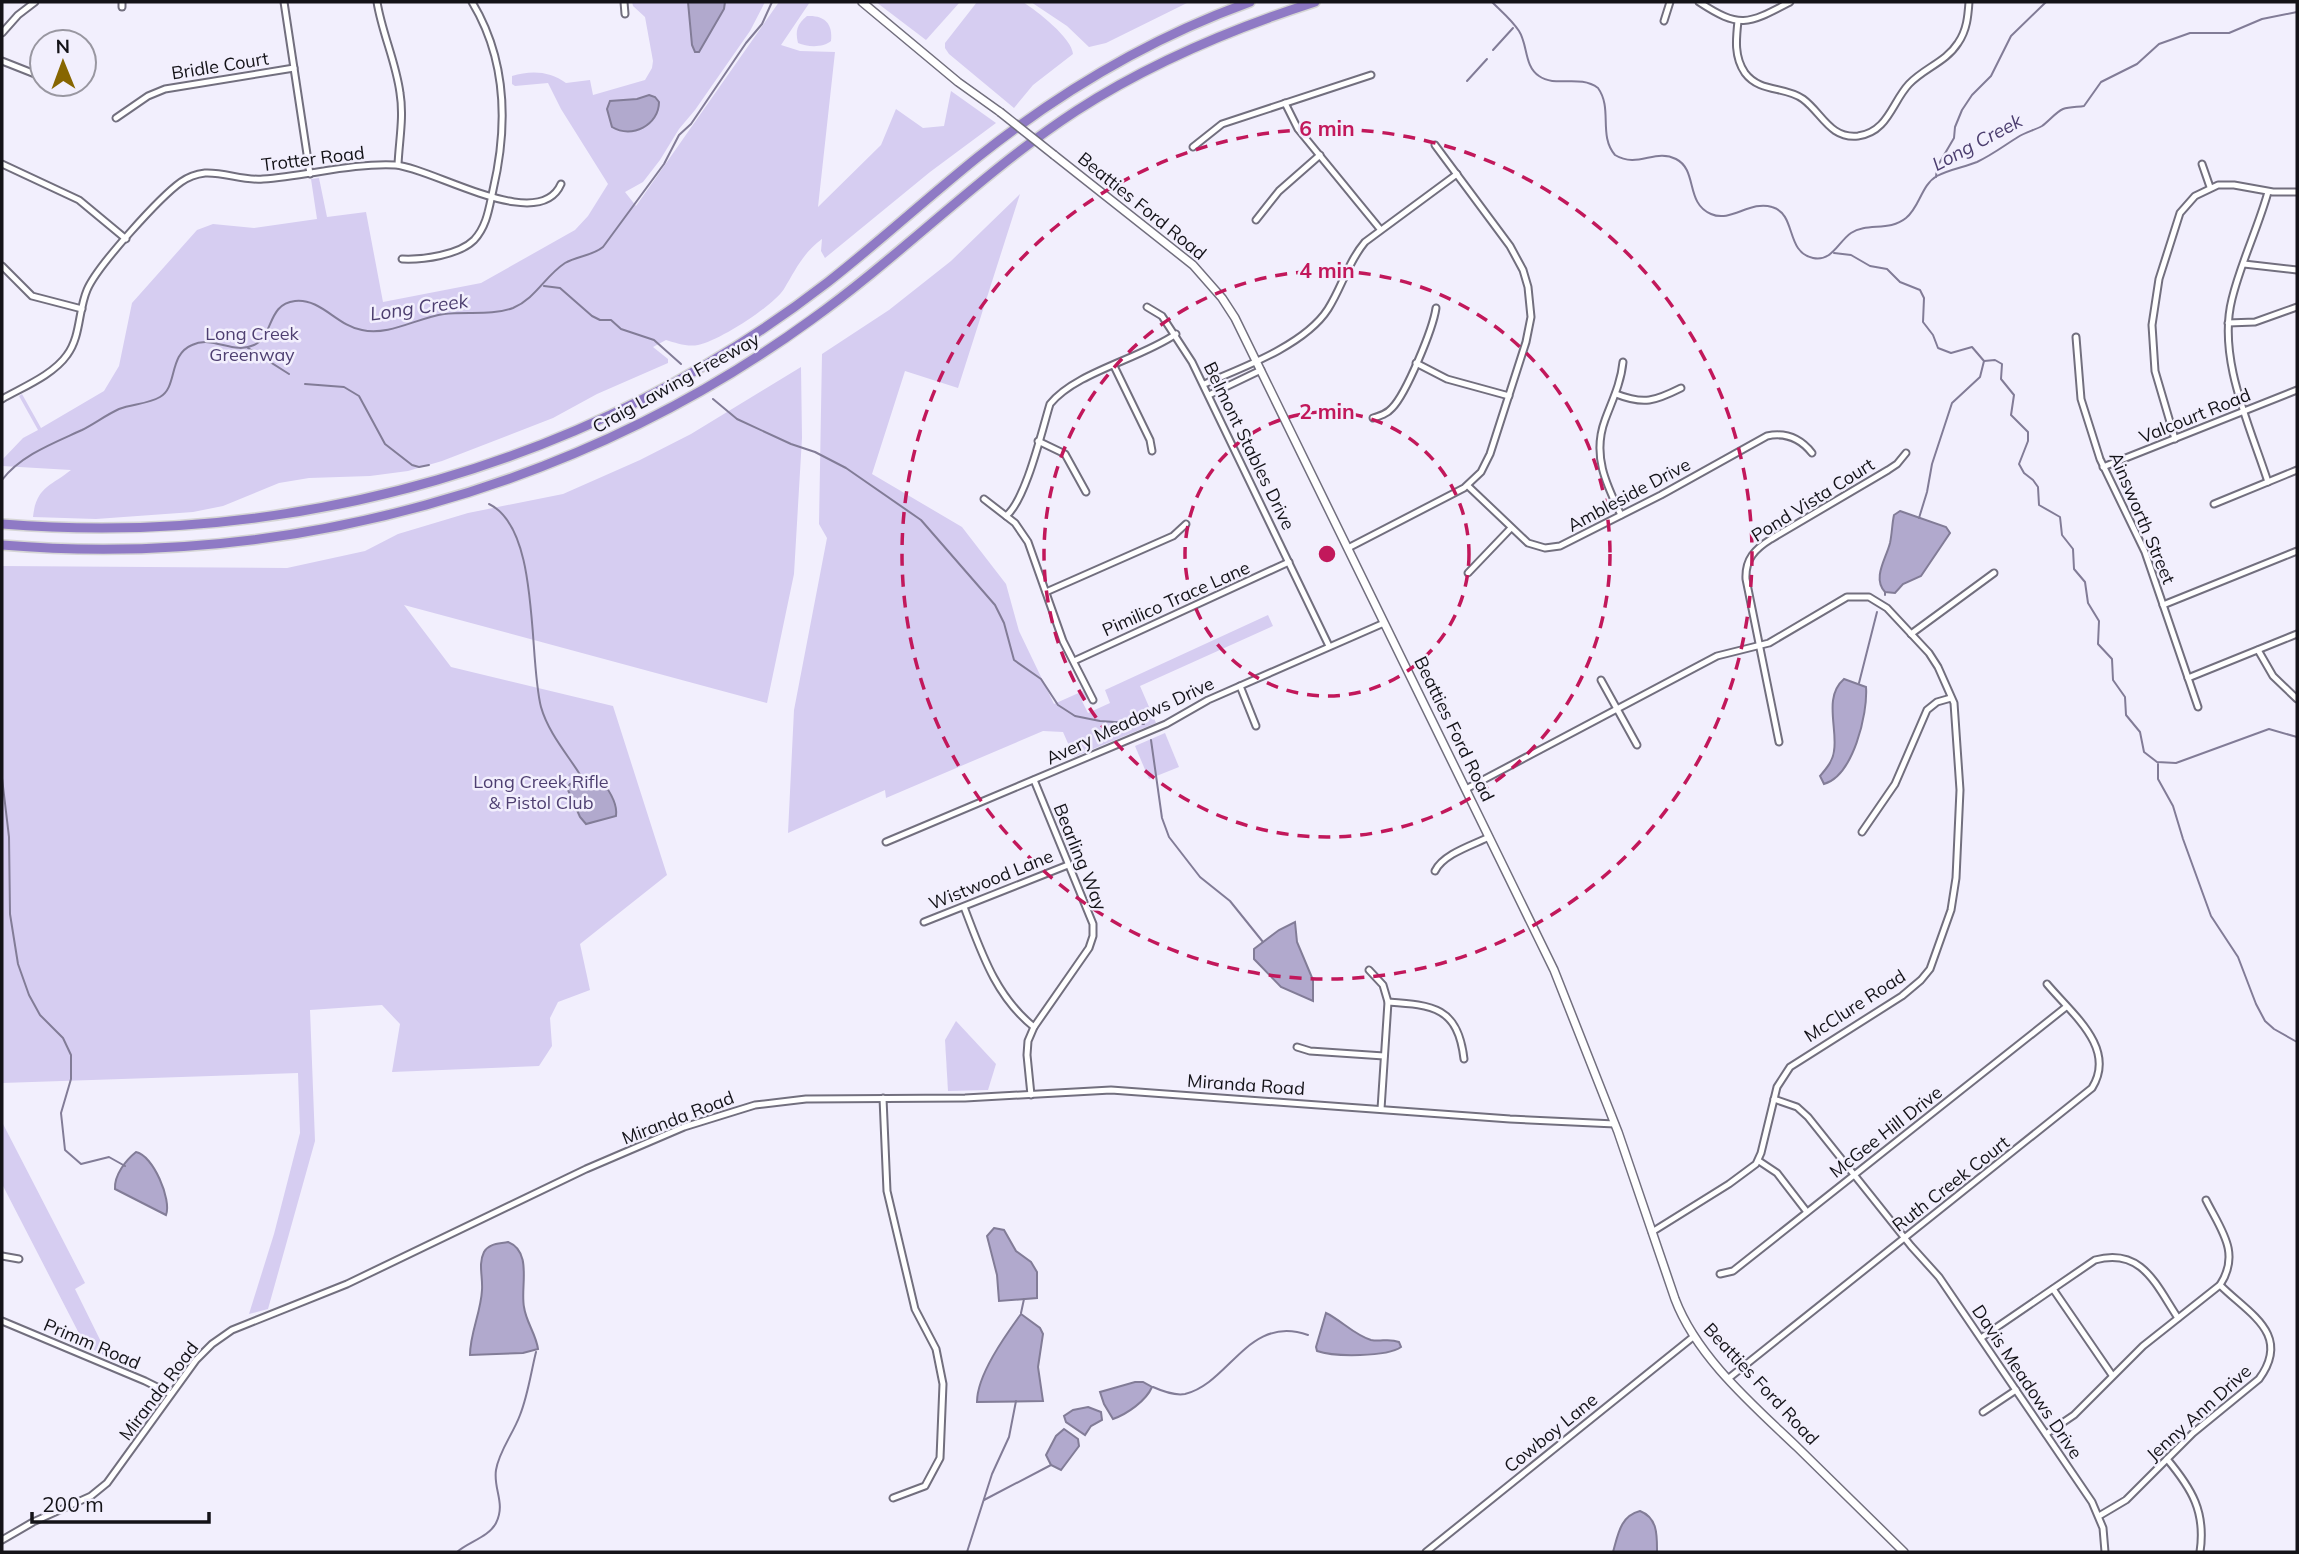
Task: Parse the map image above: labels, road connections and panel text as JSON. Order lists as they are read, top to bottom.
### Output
{
  "streets": {
    "highway": ["Craig Lawing Freeway"],
    "main road": ["Beatties Ford Road"],
    "street": [
      "Bridle Court",
      "Trotter Road",
      "Valcourt Road",
      "Belmont Stables Drive",
      "Ambleside Drive",
      "Pond Vista Court",
      "Ainsworth Street",
      "Pimilico Trace Lane",
      "Avery Meadows Drive",
      "Bearling Way",
      "Wistwood Lane",
      "McClure Road",
      "Miranda Road",
      "McGee Hill Drive",
      "Ruth Creek Court",
      "Primm Road",
      "Davis Meadows Drive",
      "Jenny Ann Drive",
      "Cowboy Lane"
    ]
  },
  "crossings": [
    ["Beatties Ford Road", "Avery Meadows Drive"],
    ["Beatties Ford Road", "McClure Road"],
    ["Beatties Ford Road", "Miranda Road"],
    ["Beatties Ford Road", "Ruth Creek Court"],
    ["Beatties Ford Road", "Cowboy Lane"],
    ["Valcourt Road", "Ainsworth Street"],
    ["Belmont Stables Drive", "Pimilico Trace Lane"],
    ["Belmont Stables Drive", "Avery Meadows Drive"],
    ["Pond Vista Court", "McClure Road"],
    ["Avery Meadows Drive", "Bearling Way"],
    ["Bearling Way", "Wistwood Lane"],
    ["Bearling Way", "Miranda Road"],
    ["McClure Road", "Davis Meadows Drive"],
    ["Miranda Road", "Primm Road"],
    ["McGee Hill Drive", "Ruth Creek Court"],
    ["McGee Hill Drive", "Davis Meadows Drive"],
    ["Ruth Creek Court", "Davis Meadows Drive"],
    ["Davis Meadows Drive", "Jenny Ann Drive"]
  ],
  "water": ["Long Creek"],
  "parks": ["Long Creek Greenway", "Long Creek Rifle & Pistol Club"],
  "scale_bar": "200 m",
  "north": "top",
  "rings": ["6 min", "4 min", "2 min"]
}
